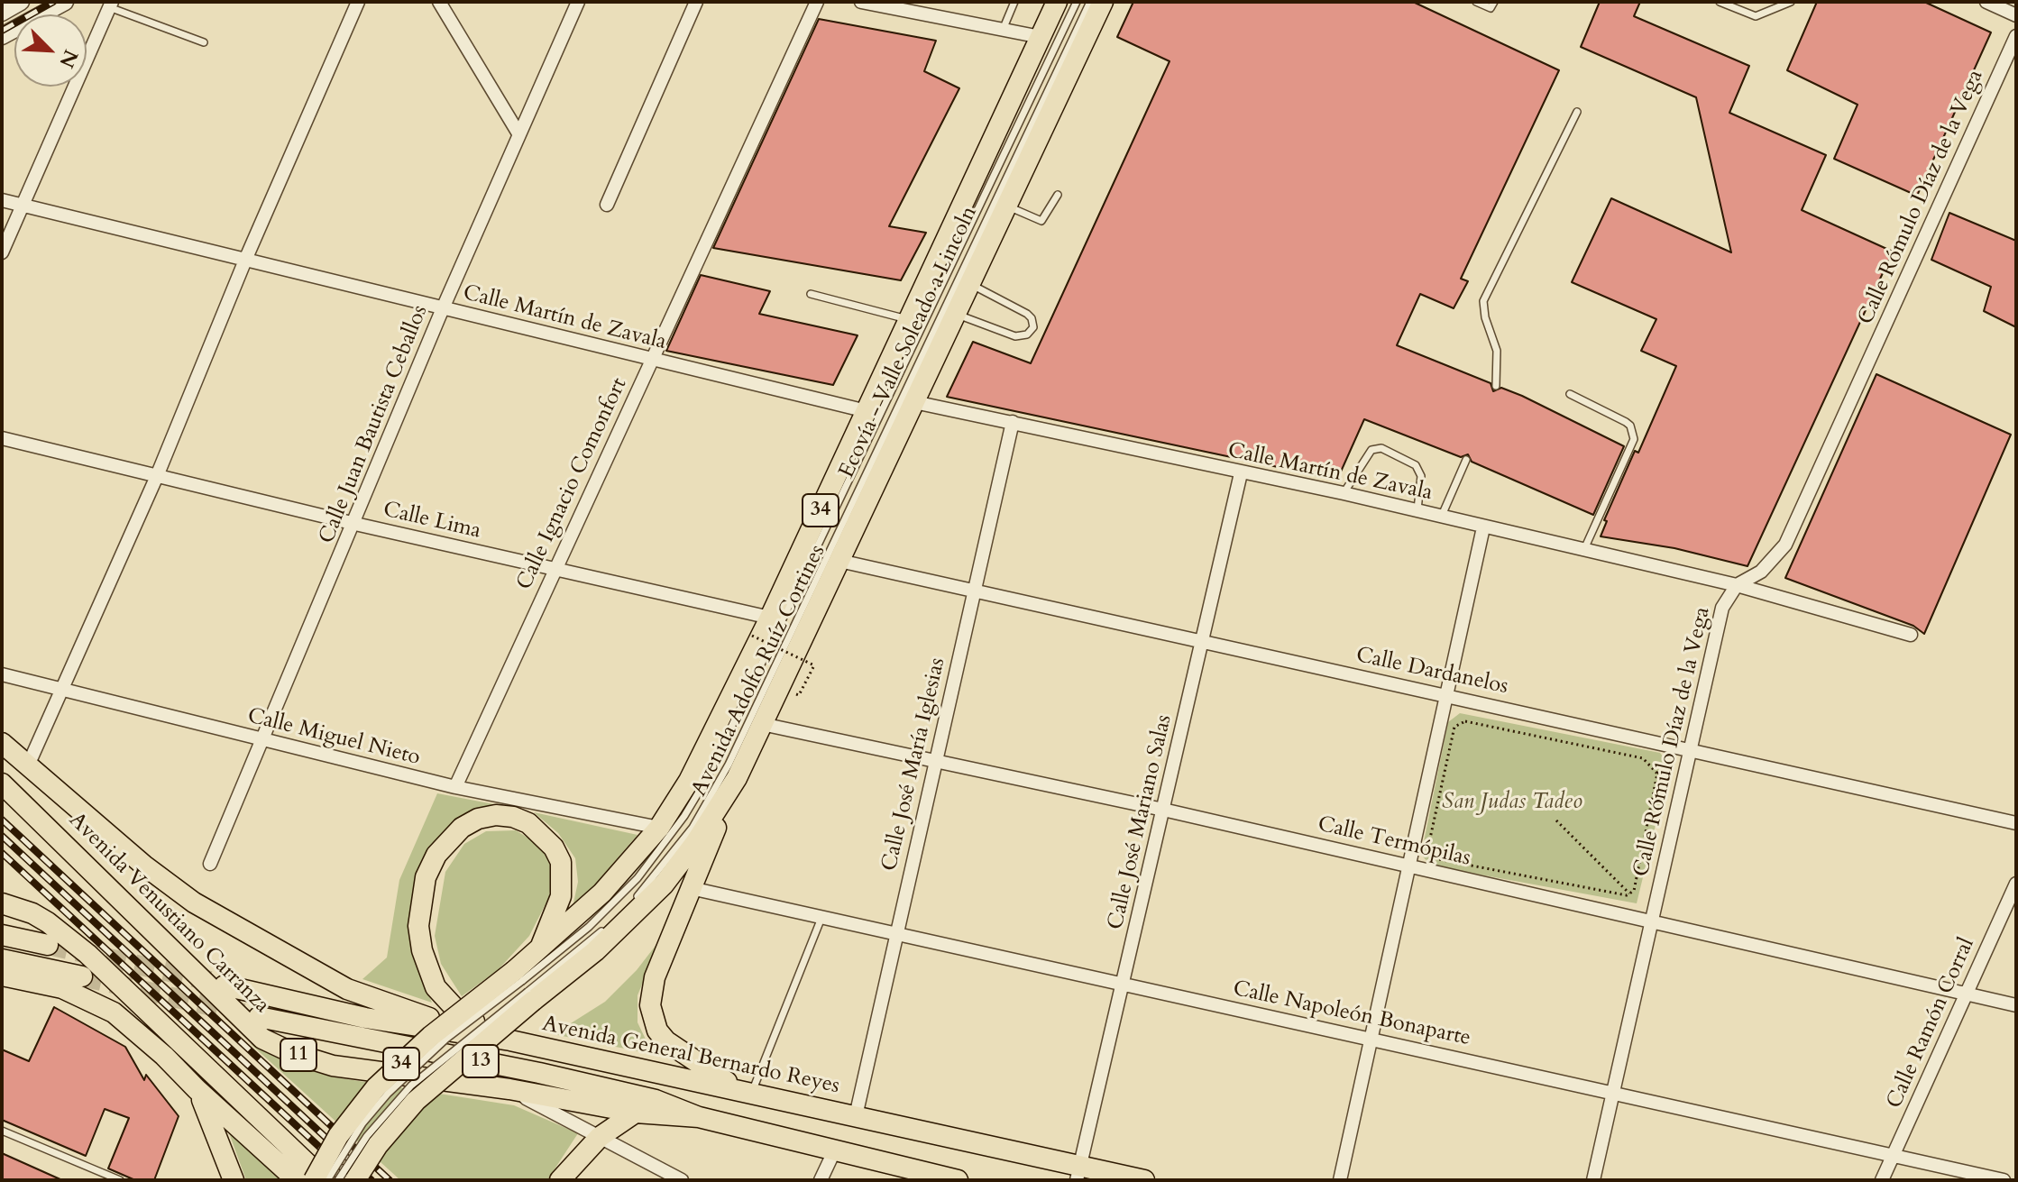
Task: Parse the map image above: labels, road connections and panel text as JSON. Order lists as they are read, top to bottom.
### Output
{
  "streets": {
    "main road": [
      "34",
      "Avenida Adolfo Ruíz Cortines",
      "Avenida Venustiano Carranza",
      "11",
      "Avenida General Bernardo Reyes",
      "13"
    ],
    "street": [
      "Calle Rómulo Díaz de la Vega",
      "Calle Martín de Zavala",
      "Calle Juan Bautista Ceballos",
      "Calle Ignacio Comonfort",
      "Calle Lima",
      "Calle Dardanelos",
      "Calle Miguel Nieto",
      "Calle José María Iglesias",
      "Calle José Mariano Salas",
      "Calle Termópilas",
      "Calle Napoleón Bonaparte",
      "Calle Ramón Corral"
    ],
    "lane": ["Ecovía - Valle Soleado a Lincoln"]
  },
  "crossings": [
    ["Calle Rómulo Díaz de la Vega", "Calle Martín de Zavala"],
    ["Calle Rómulo Díaz de la Vega", "Calle Dardanelos"],
    ["Calle Rómulo Díaz de la Vega", "Calle Termópilas"],
    ["Calle Rómulo Díaz de la Vega", "Calle Napoleón Bonaparte"],
    ["Calle Martín de Zavala", "Calle Juan Bautista Ceballos"],
    ["Calle Martín de Zavala", "Calle Ignacio Comonfort"],
    ["Calle Martín de Zavala", "Avenida Adolfo Ruíz Cortines"],
    ["Calle Martín de Zavala", "Calle José María Iglesias"],
    ["Calle Martín de Zavala", "Calle José Mariano Salas"],
    ["Calle Juan Bautista Ceballos", "Calle Lima"],
    ["Calle Juan Bautista Ceballos", "Calle Miguel Nieto"],
    ["Calle Ignacio Comonfort", "Calle Lima"],
    ["Calle Ignacio Comonfort", "Calle Miguel Nieto"],
    ["Calle Lima", "Avenida Adolfo Ruíz Cortines"],
    ["Avenida Adolfo Ruíz Cortines", "Calle Dardanelos"],
    ["Avenida Adolfo Ruíz Cortines", "Calle Miguel Nieto"],
    ["Avenida Adolfo Ruíz Cortines", "Calle Termópilas"],
    ["Calle Dardanelos", "Calle José María Iglesias"],
    ["Calle Dardanelos", "Calle José Mariano Salas"],
    ["Calle José María Iglesias", "Calle Termópilas"],
    ["Calle José María Iglesias", "Calle Napoleón Bonaparte"],
    ["Calle José María Iglesias", "Avenida General Bernardo Reyes"],
    ["Calle José Mariano Salas", "Calle Termópilas"],
    ["Calle José Mariano Salas", "Calle Napoleón Bonaparte"],
    ["Calle José Mariano Salas", "Avenida General Bernardo Reyes"],
    ["Calle Termópilas", "Calle Ramón Corral"],
    ["Avenida Venustiano Carranza", "Avenida General Bernardo Reyes"],
    ["Avenida Venustiano Carranza", "13"],
    ["Calle Napoleón Bonaparte", "Calle Ramón Corral"]
  ],
  "parks": ["San Judas Tadeo"],
  "north": "bottom right"
}
